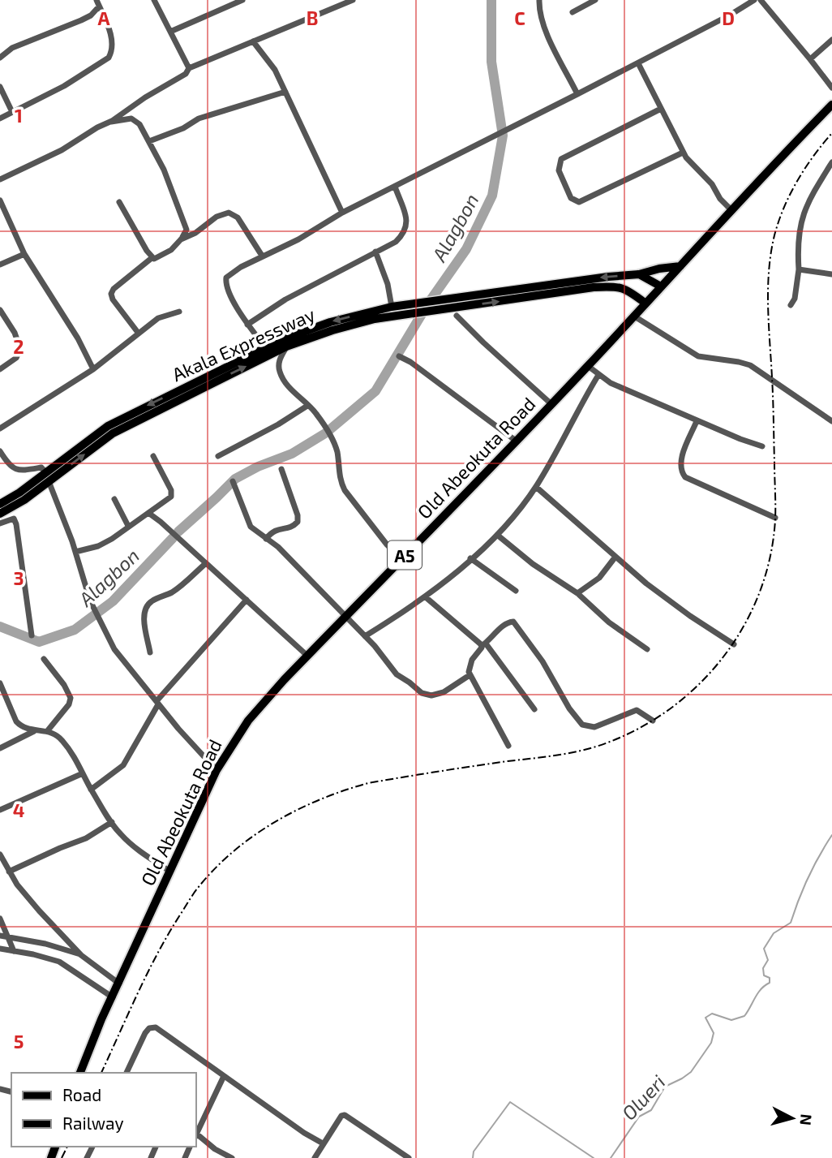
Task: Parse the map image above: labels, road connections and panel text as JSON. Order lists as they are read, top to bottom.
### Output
{
  "streets": {
    "highway": ["Old Abeokuta Road", "A5"],
    "main road": ["Akala Expressway"]
  },
  "crossings": [
    ["Akala Expressway", "Old Abeokuta Road"]
  ],
  "water": ["Alagbon", "Olueri"],
  "legend": ["Road", "Railway"],
  "north": "right",
  "grid": {
    "columns": [
      "A",
      "B",
      "C",
      "D"
    ],
    "rows": [
      "1",
      "2",
      "3",
      "4",
      "5"
    ]
  }
}
